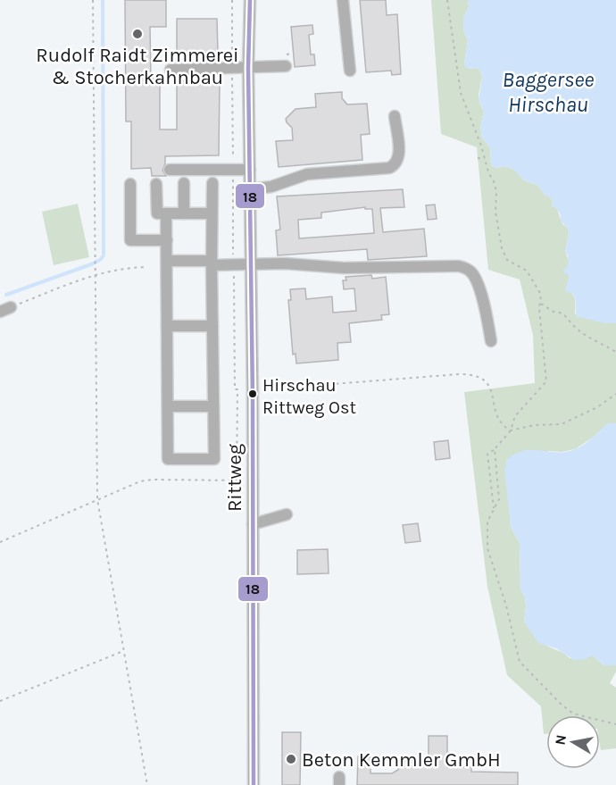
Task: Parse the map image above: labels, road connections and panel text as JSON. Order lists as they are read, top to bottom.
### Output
{
  "streets": {
    "street": ["Rittweg"]
  },
  "water": ["Baggersee Hirschau"],
  "places": ["Rudolf Raidt Zimmerei & Stocherkahnbau", "Hirschau Rittweg Ost", "Beton Kemmler GmbH"],
  "lines": ["transit line 18"],
  "north": "left"
}
